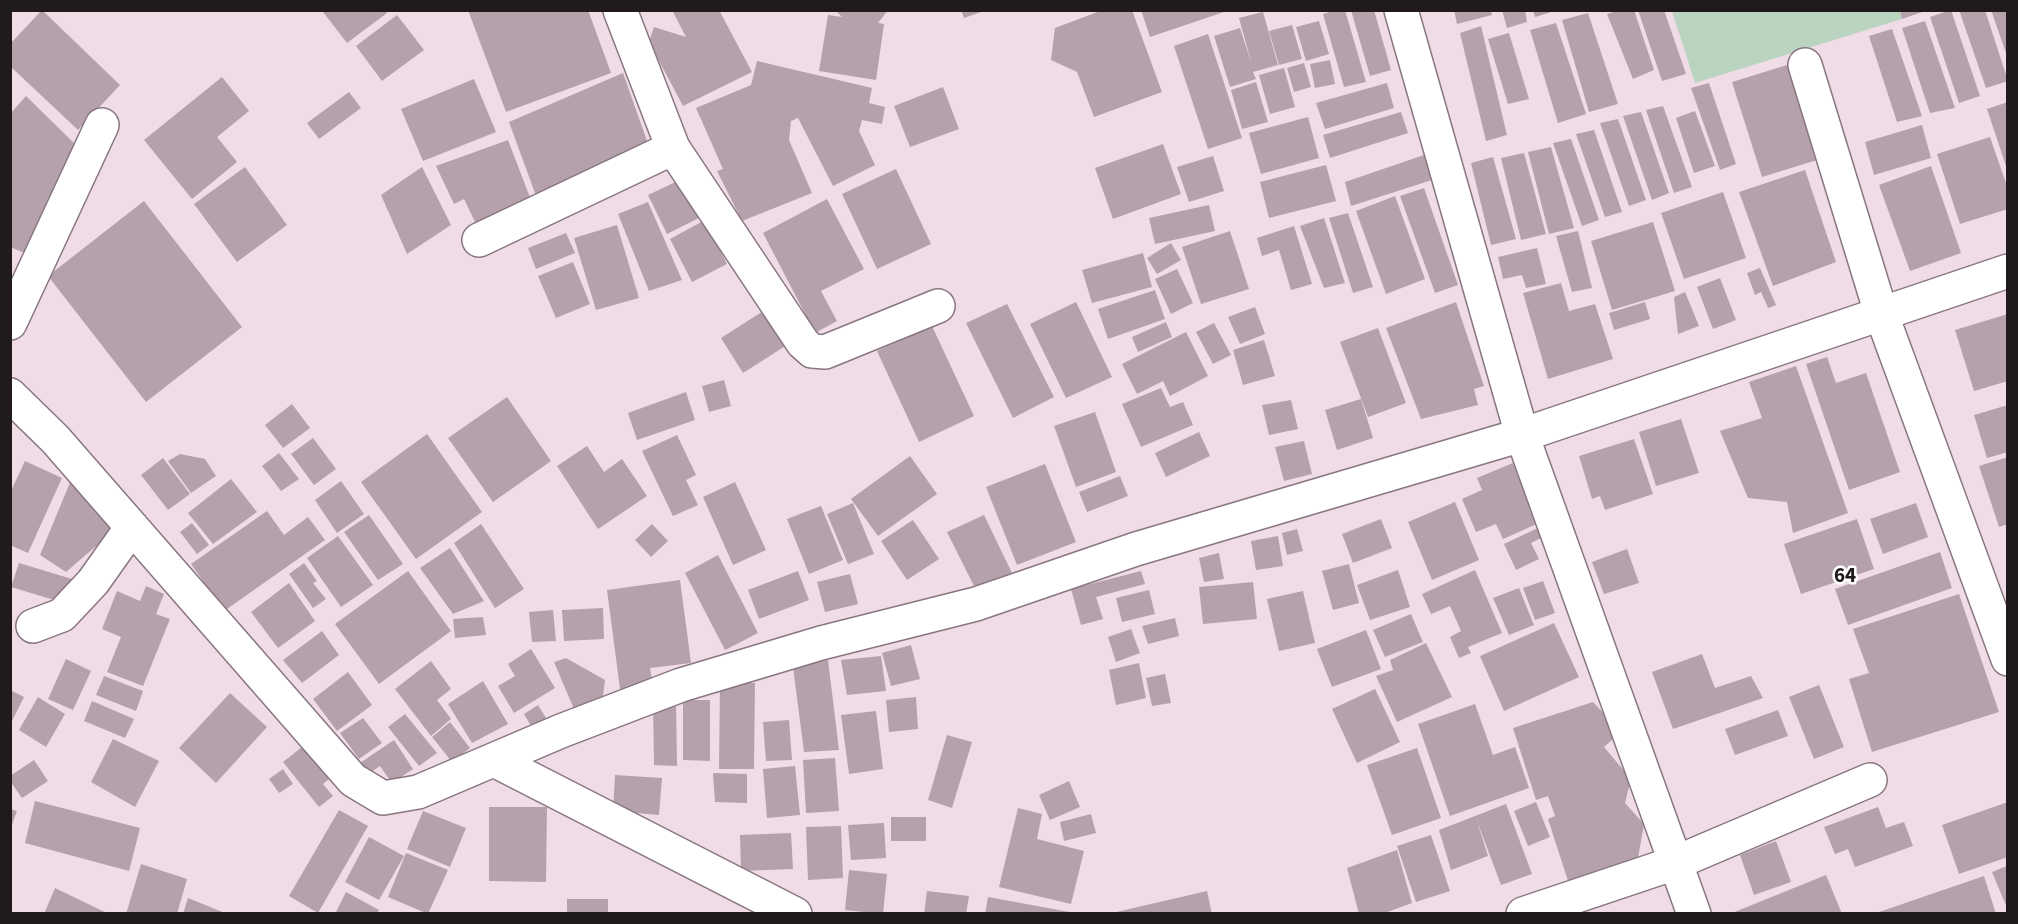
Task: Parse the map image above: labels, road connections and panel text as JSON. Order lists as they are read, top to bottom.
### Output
{
  "districts": ["64"]
}
